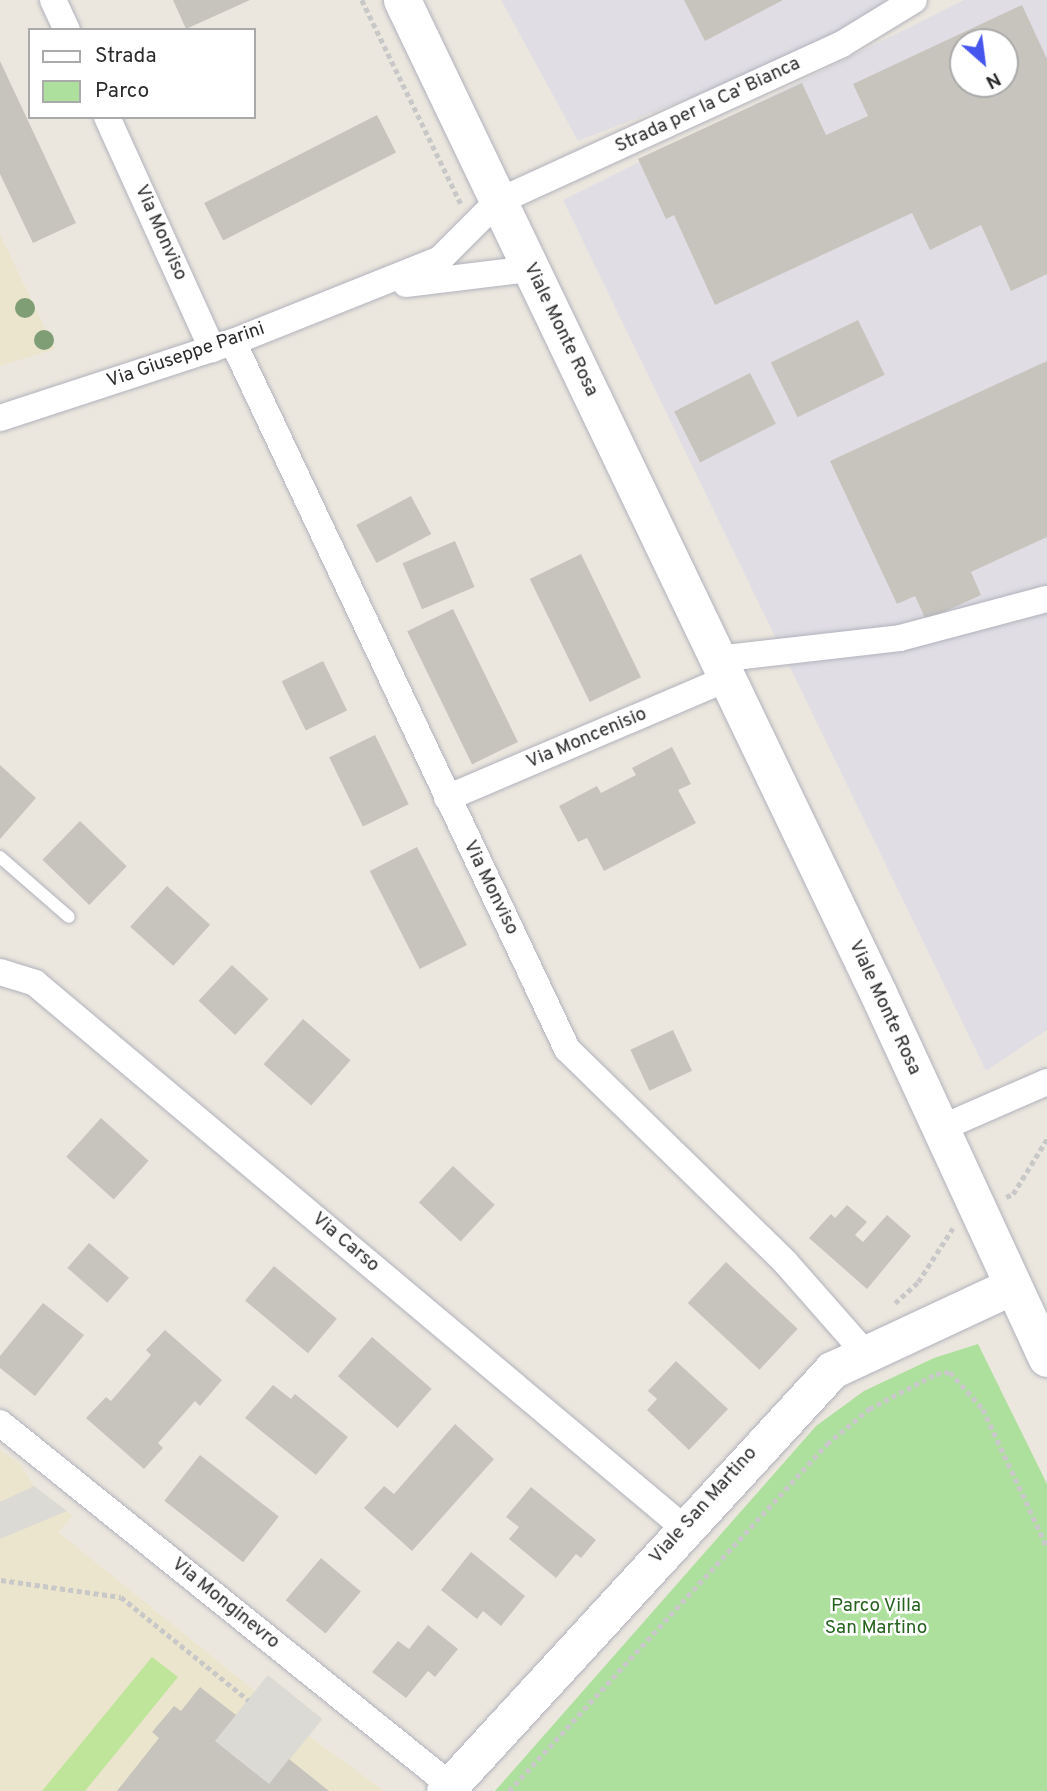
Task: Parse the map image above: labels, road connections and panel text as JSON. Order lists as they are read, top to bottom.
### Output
{
  "streets": {
    "main road": ["Viale Monte Rosa", "Viale San Martino"],
    "street": [
      "Strada per la Ca' Bianca",
      "Via Monviso",
      "Via Giuseppe Parini",
      "Via Moncenisio",
      "Via Carso",
      "Via Monginevro"
    ]
  },
  "crossings": [
    ["Strada per la Ca' Bianca", "Viale Monte Rosa"],
    ["Strada per la Ca' Bianca", "Via Giuseppe Parini"],
    ["Via Monviso", "Via Giuseppe Parini"],
    ["Via Monviso", "Via Moncenisio"],
    ["Via Monviso", "Viale San Martino"],
    ["Viale Monte Rosa", "Via Giuseppe Parini"],
    ["Viale Monte Rosa", "Via Moncenisio"],
    ["Viale Monte Rosa", "Viale San Martino"],
    ["Via Carso", "Viale San Martino"],
    ["Viale San Martino", "Via Monginevro"]
  ],
  "parks": ["Parco Villa San Martino"],
  "legend": ["Strada", "Parco"],
  "north": "bottom right"
}
